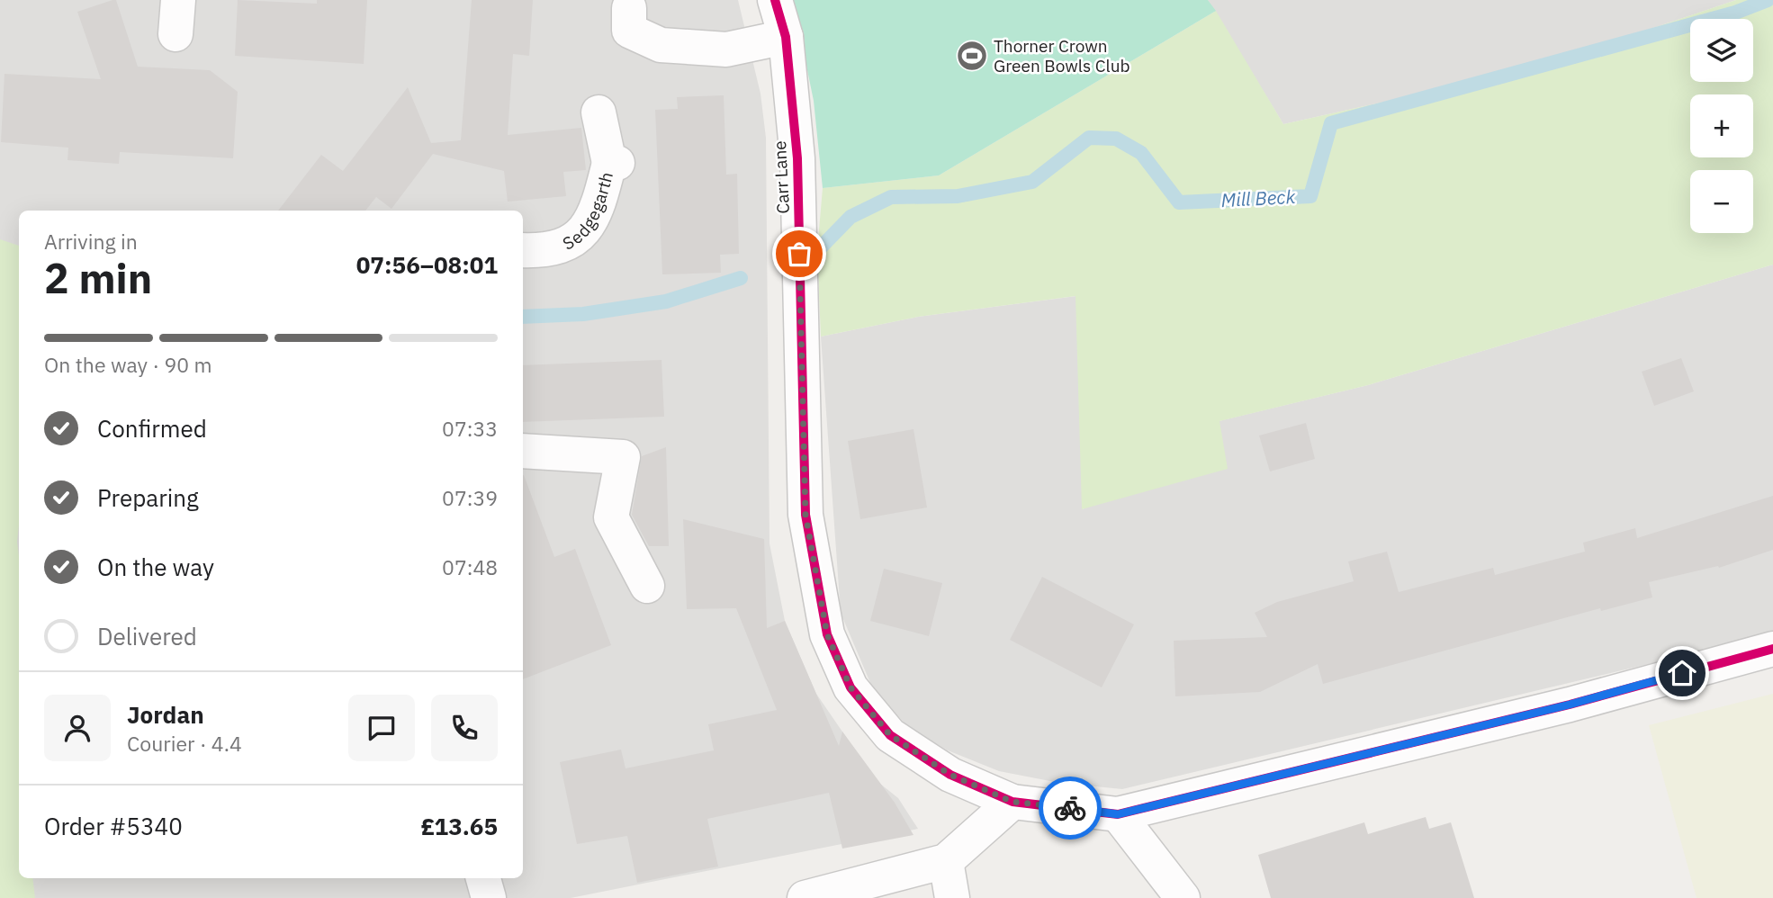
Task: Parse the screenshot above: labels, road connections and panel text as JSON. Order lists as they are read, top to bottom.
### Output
{
  "streets": {
    "street": ["Carr Lane", "Sedgegarth"]
  },
  "water": ["Mill Beck"],
  "places": {
    "sports": ["Thorner Crown Green Bowls Club"]
  },
  "page": {
    "map_buttons": ["+", "−"],
    "heading": ["2 min", "Arriving in", "07:56–08:01"],
    "panel": [
      "Jordan",
      "Courier · 4.4",
      "Order #5340",
      "£13.65"
    ],
    "bar": "On the way · 90 m",
    "list": [
      ["Confirmed", "07:33"],
      ["Preparing", "07:39"],
      ["On the way", "07:48"],
      "Delivered"
    ]
  }
}
